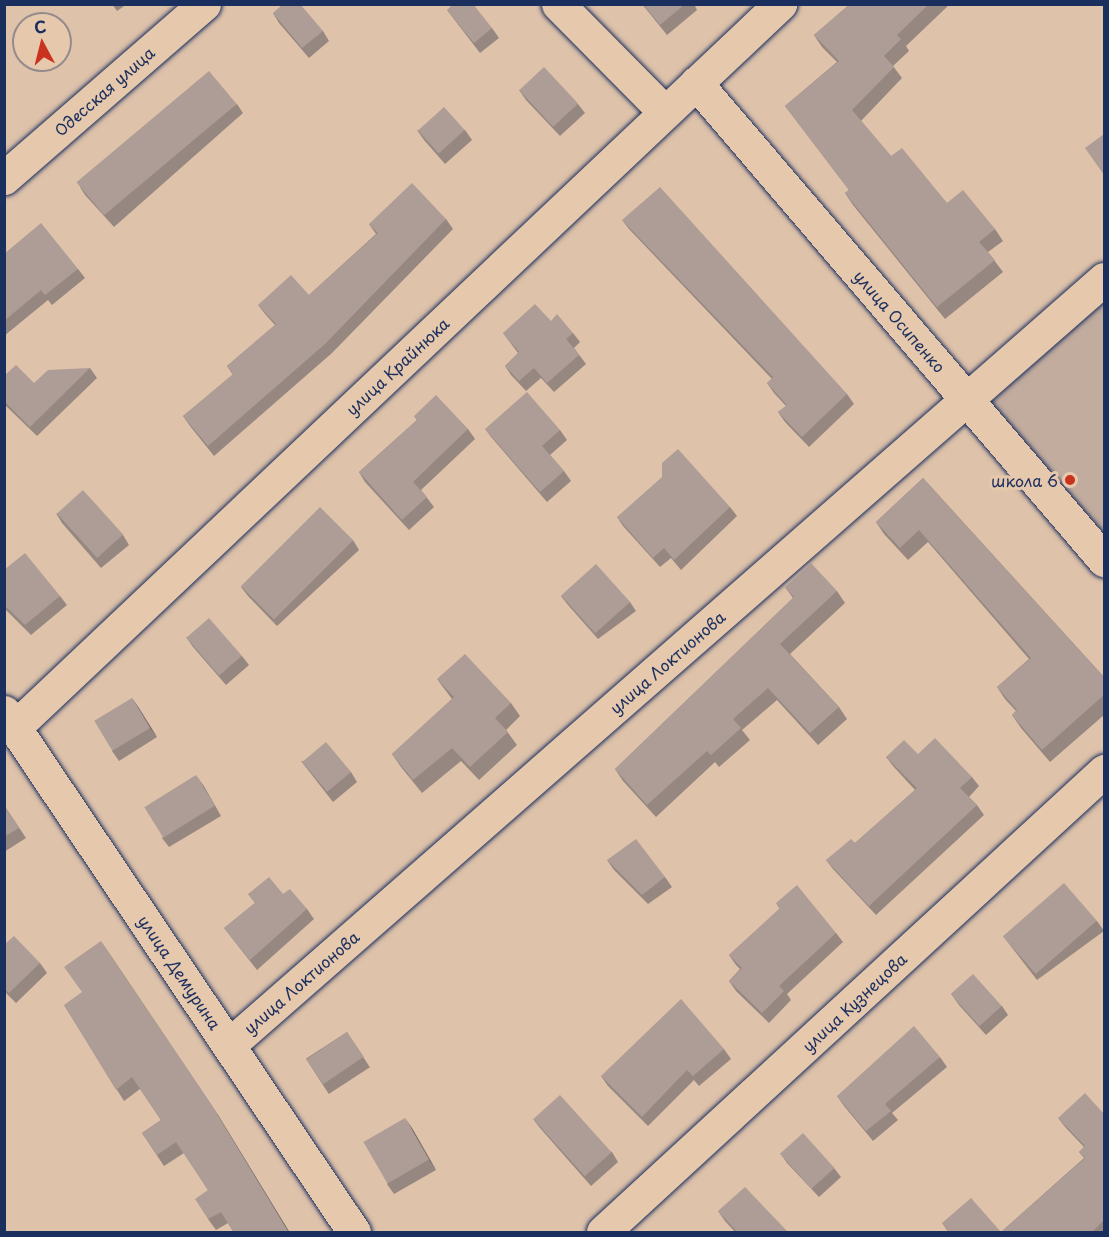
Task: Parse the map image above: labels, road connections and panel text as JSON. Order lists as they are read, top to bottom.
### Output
{
  "streets": {
    "street": [
      "Одесская улица",
      "улица Осипенко",
      "улица Крайнюка",
      "улица Локтионова",
      "улица Демурина",
      "улица Кузнецова"
    ]
  },
  "crossings": [
    ["улица Осипенко", "улица Крайнюка"],
    ["улица Осипенко", "улица Локтионова"],
    ["улица Крайнюка", "улица Демурина"],
    ["улица Локтионова", "улица Демурина"]
  ],
  "places": ["школа 6"],
  "north": "top"
}
